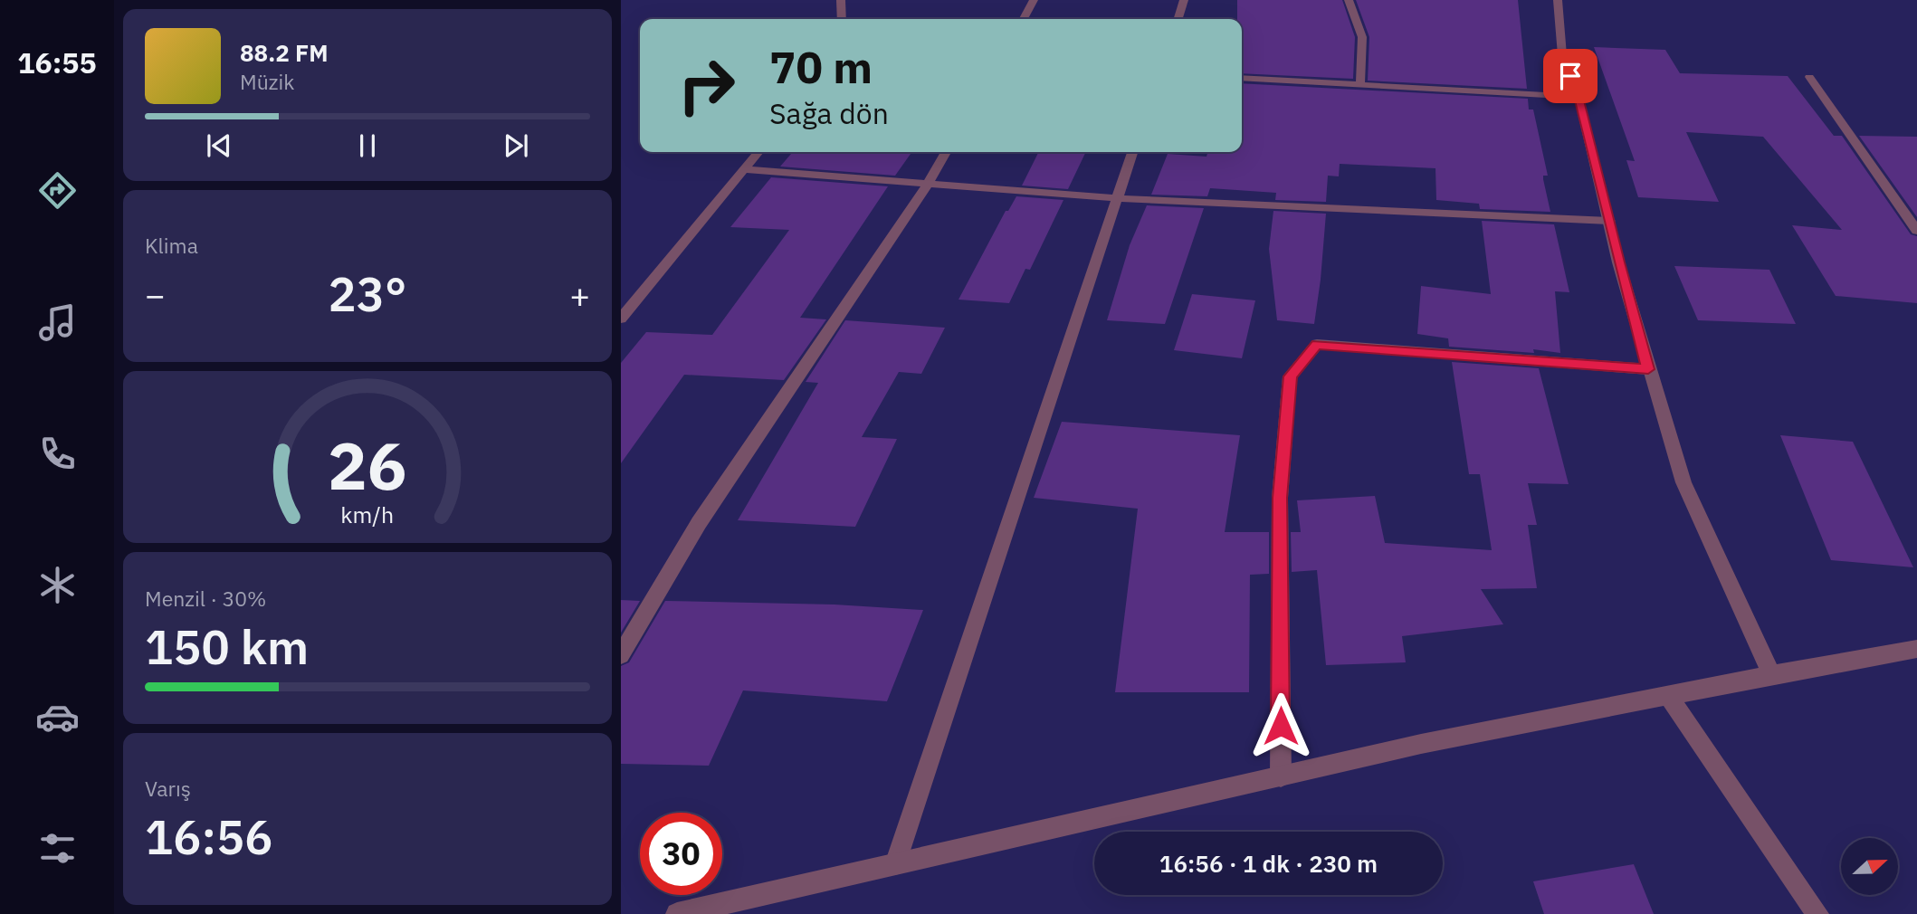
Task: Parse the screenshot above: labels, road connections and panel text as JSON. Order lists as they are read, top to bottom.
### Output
{
  "north": "right",
  "page": {
    "tabs": "16:55",
    "turn": ["70 m", "Sağa dön"],
    "song": ["88.2 FM", "Müzik"],
    "tile": [
      "Klima",
      ["Menzil · 30%", "150 km"],
      ["Varış", "16:56"]
    ],
    "heat": ["−", "23°", "+"],
    "limit": "30",
    "trip": "16:56 · 1 dk · 230 m",
    "gauge": ["26", "km/h"]
  }
}
